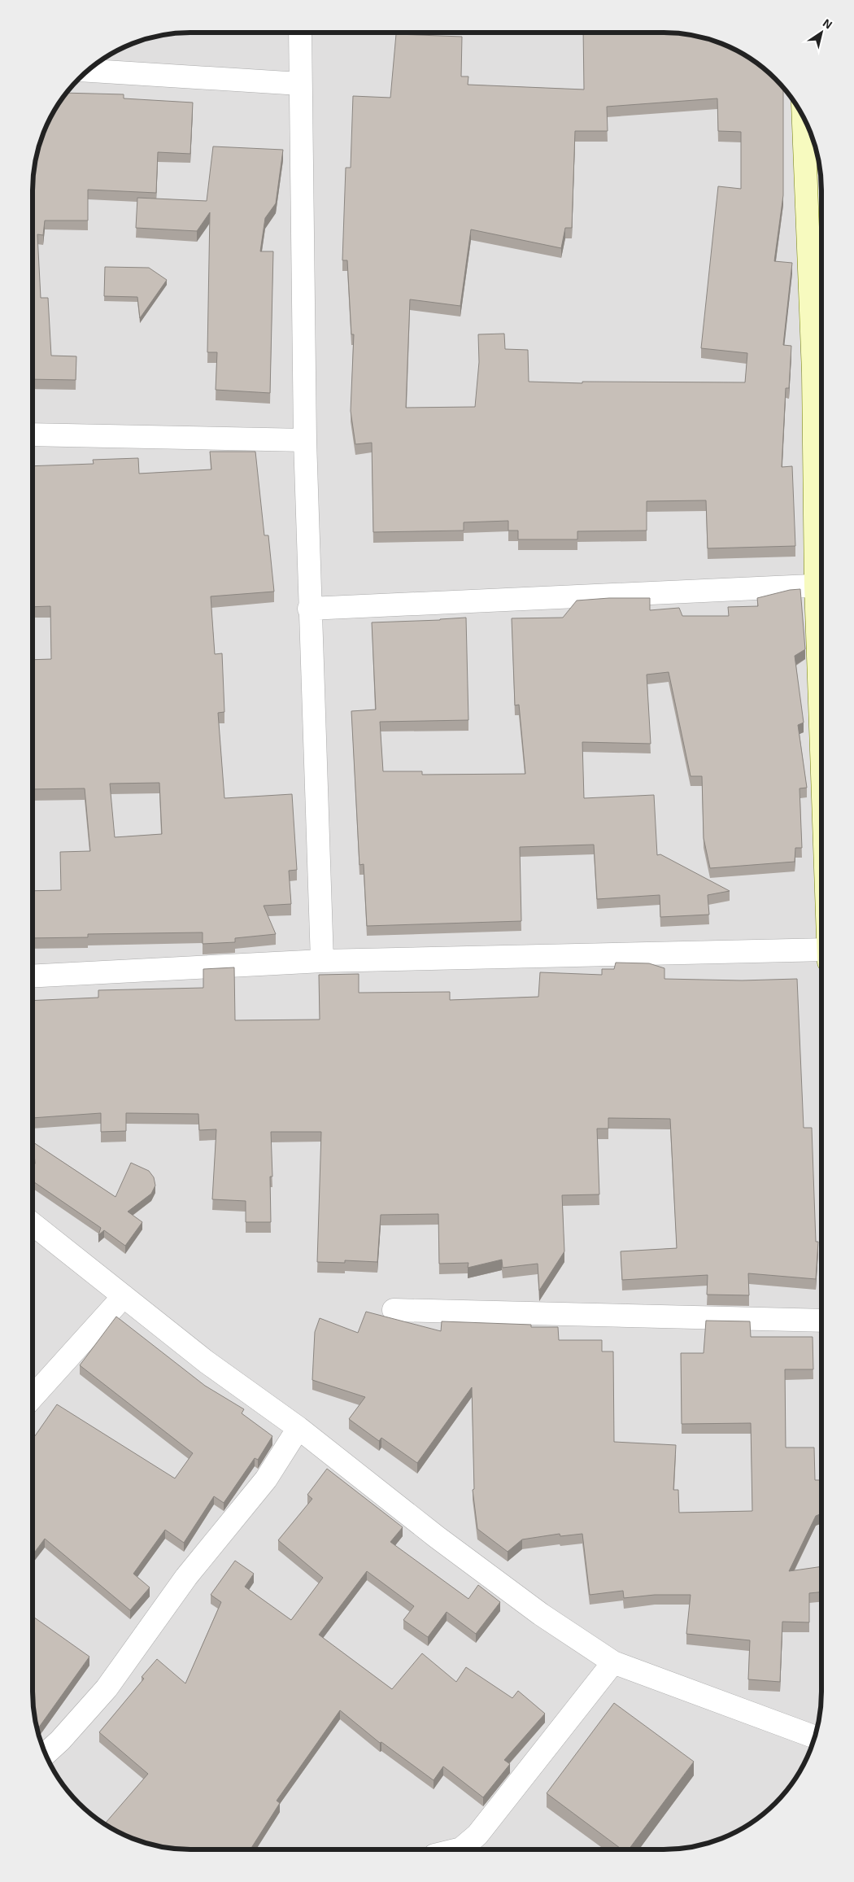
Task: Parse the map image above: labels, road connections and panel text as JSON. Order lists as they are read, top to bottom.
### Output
{
  "north": "top right"
}
